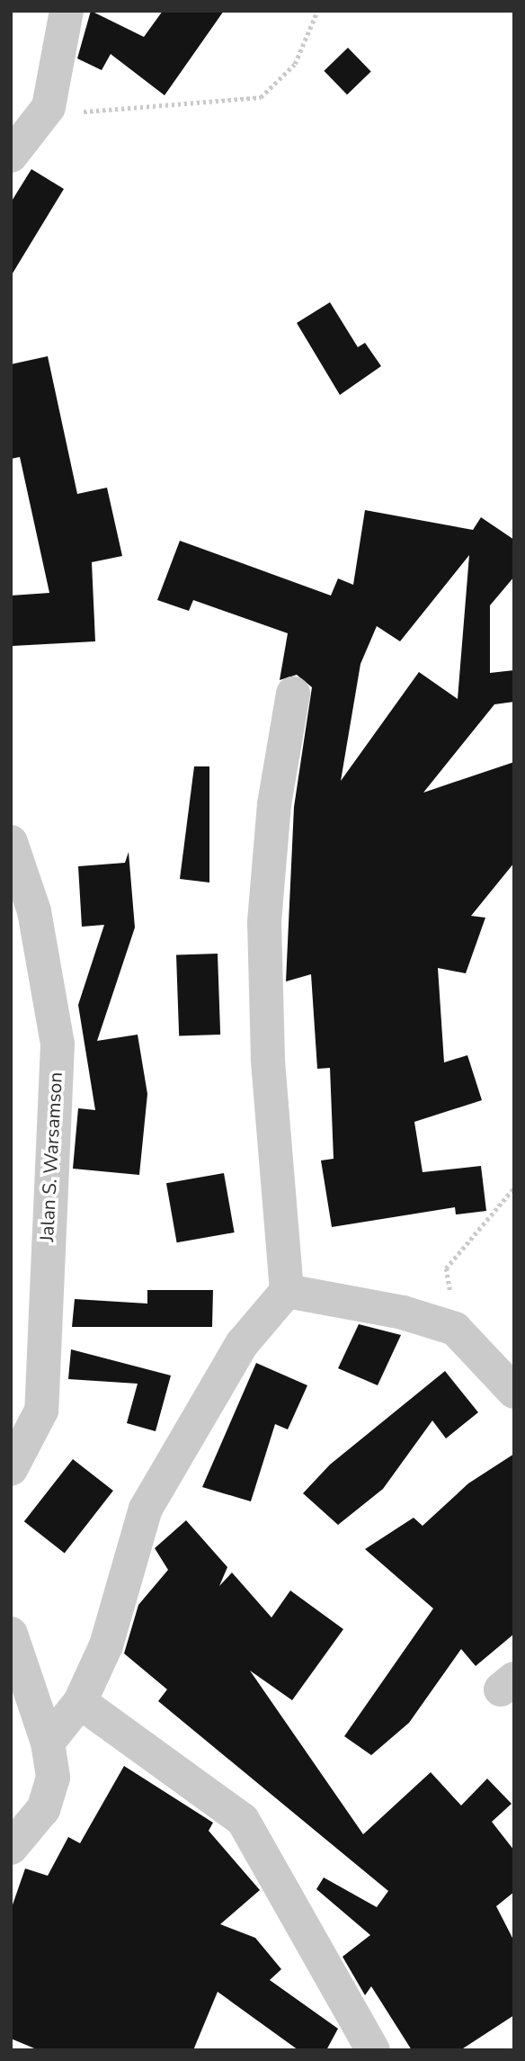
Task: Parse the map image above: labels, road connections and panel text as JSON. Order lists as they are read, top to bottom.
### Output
{
  "streets": {
    "street": ["Jalan S. Warsamson"]
  }
}
